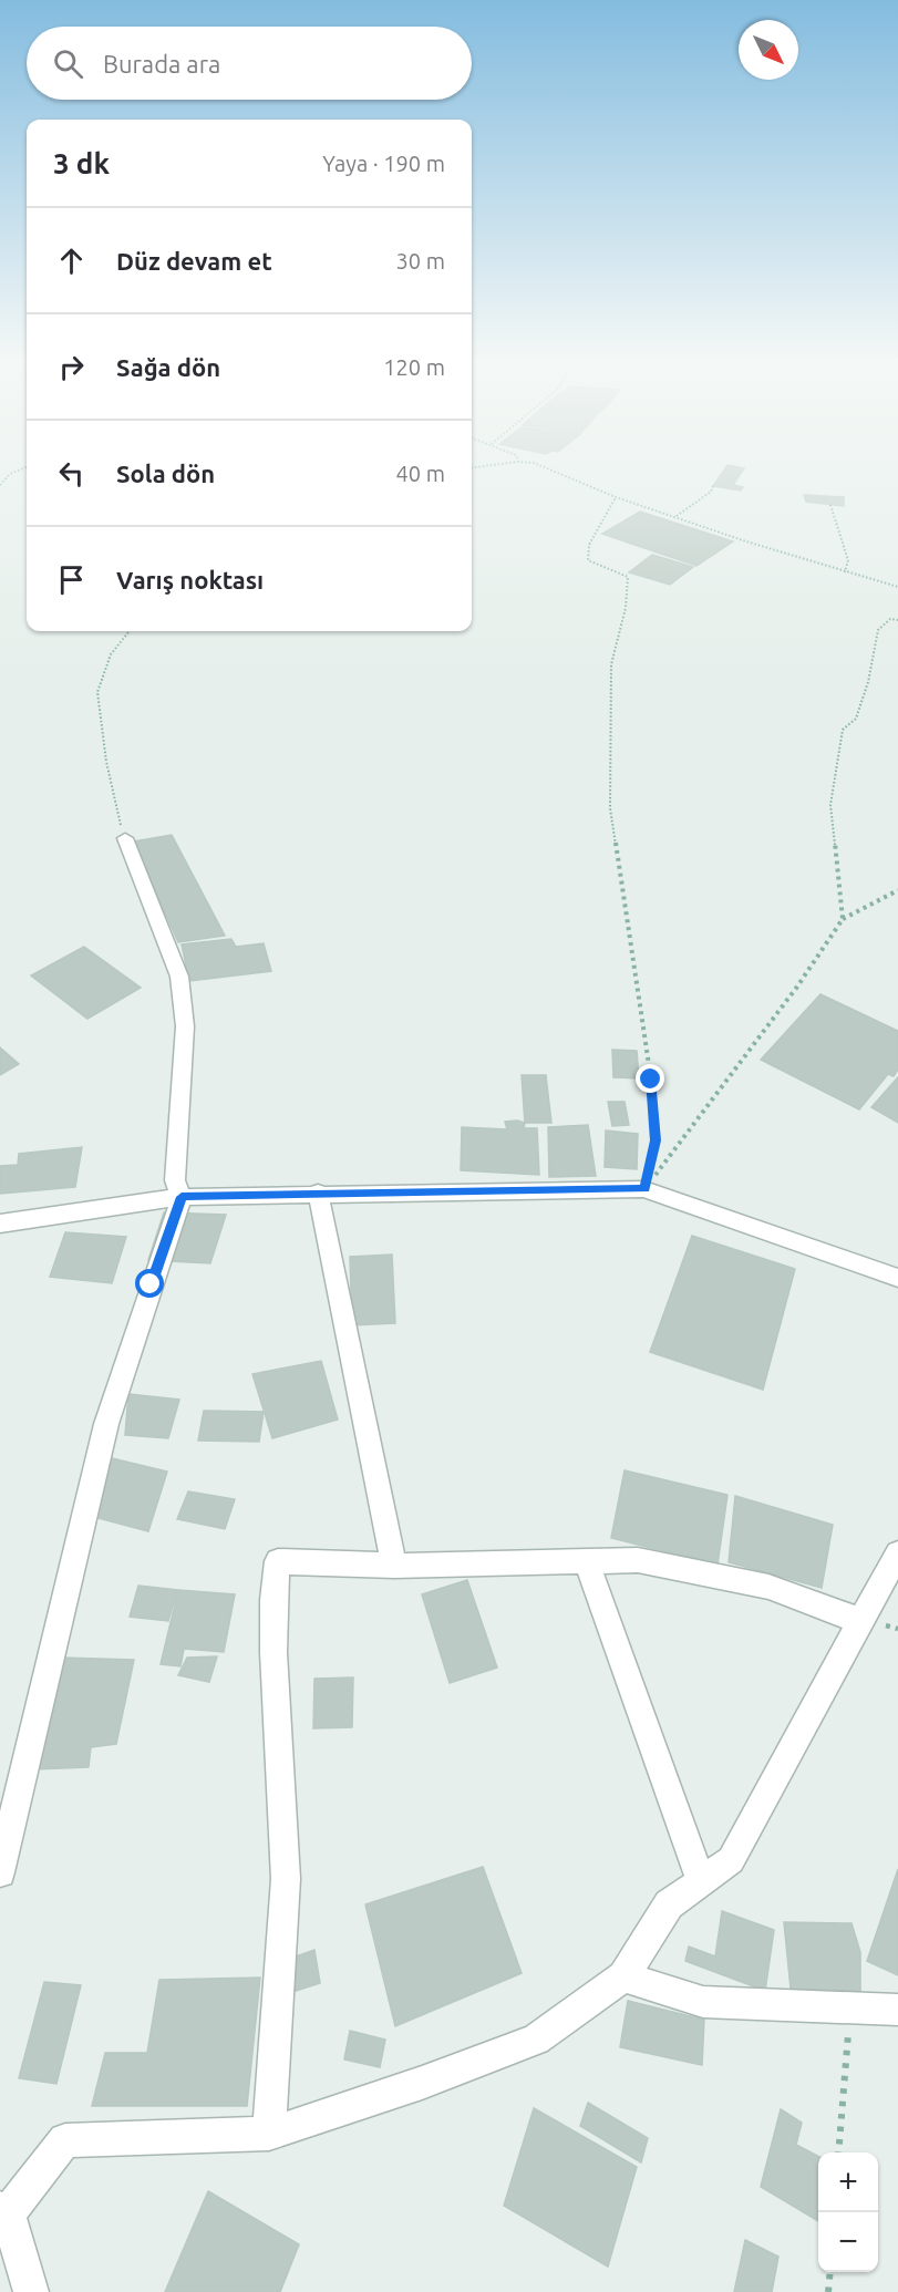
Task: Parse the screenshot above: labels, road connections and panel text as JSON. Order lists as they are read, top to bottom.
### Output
{
  "north": "bottom right",
  "page": {
    "search": "Burada ara",
    "heading": ["3 dk", "Yaya · 190 m"],
    "list": [
      ["Düz devam et", "30 m"],
      ["Sağa dön", "120 m"],
      ["Sola dön", "40 m"],
      "Varış noktası"
    ],
    "map_buttons": ["+", "−"]
  }
}
